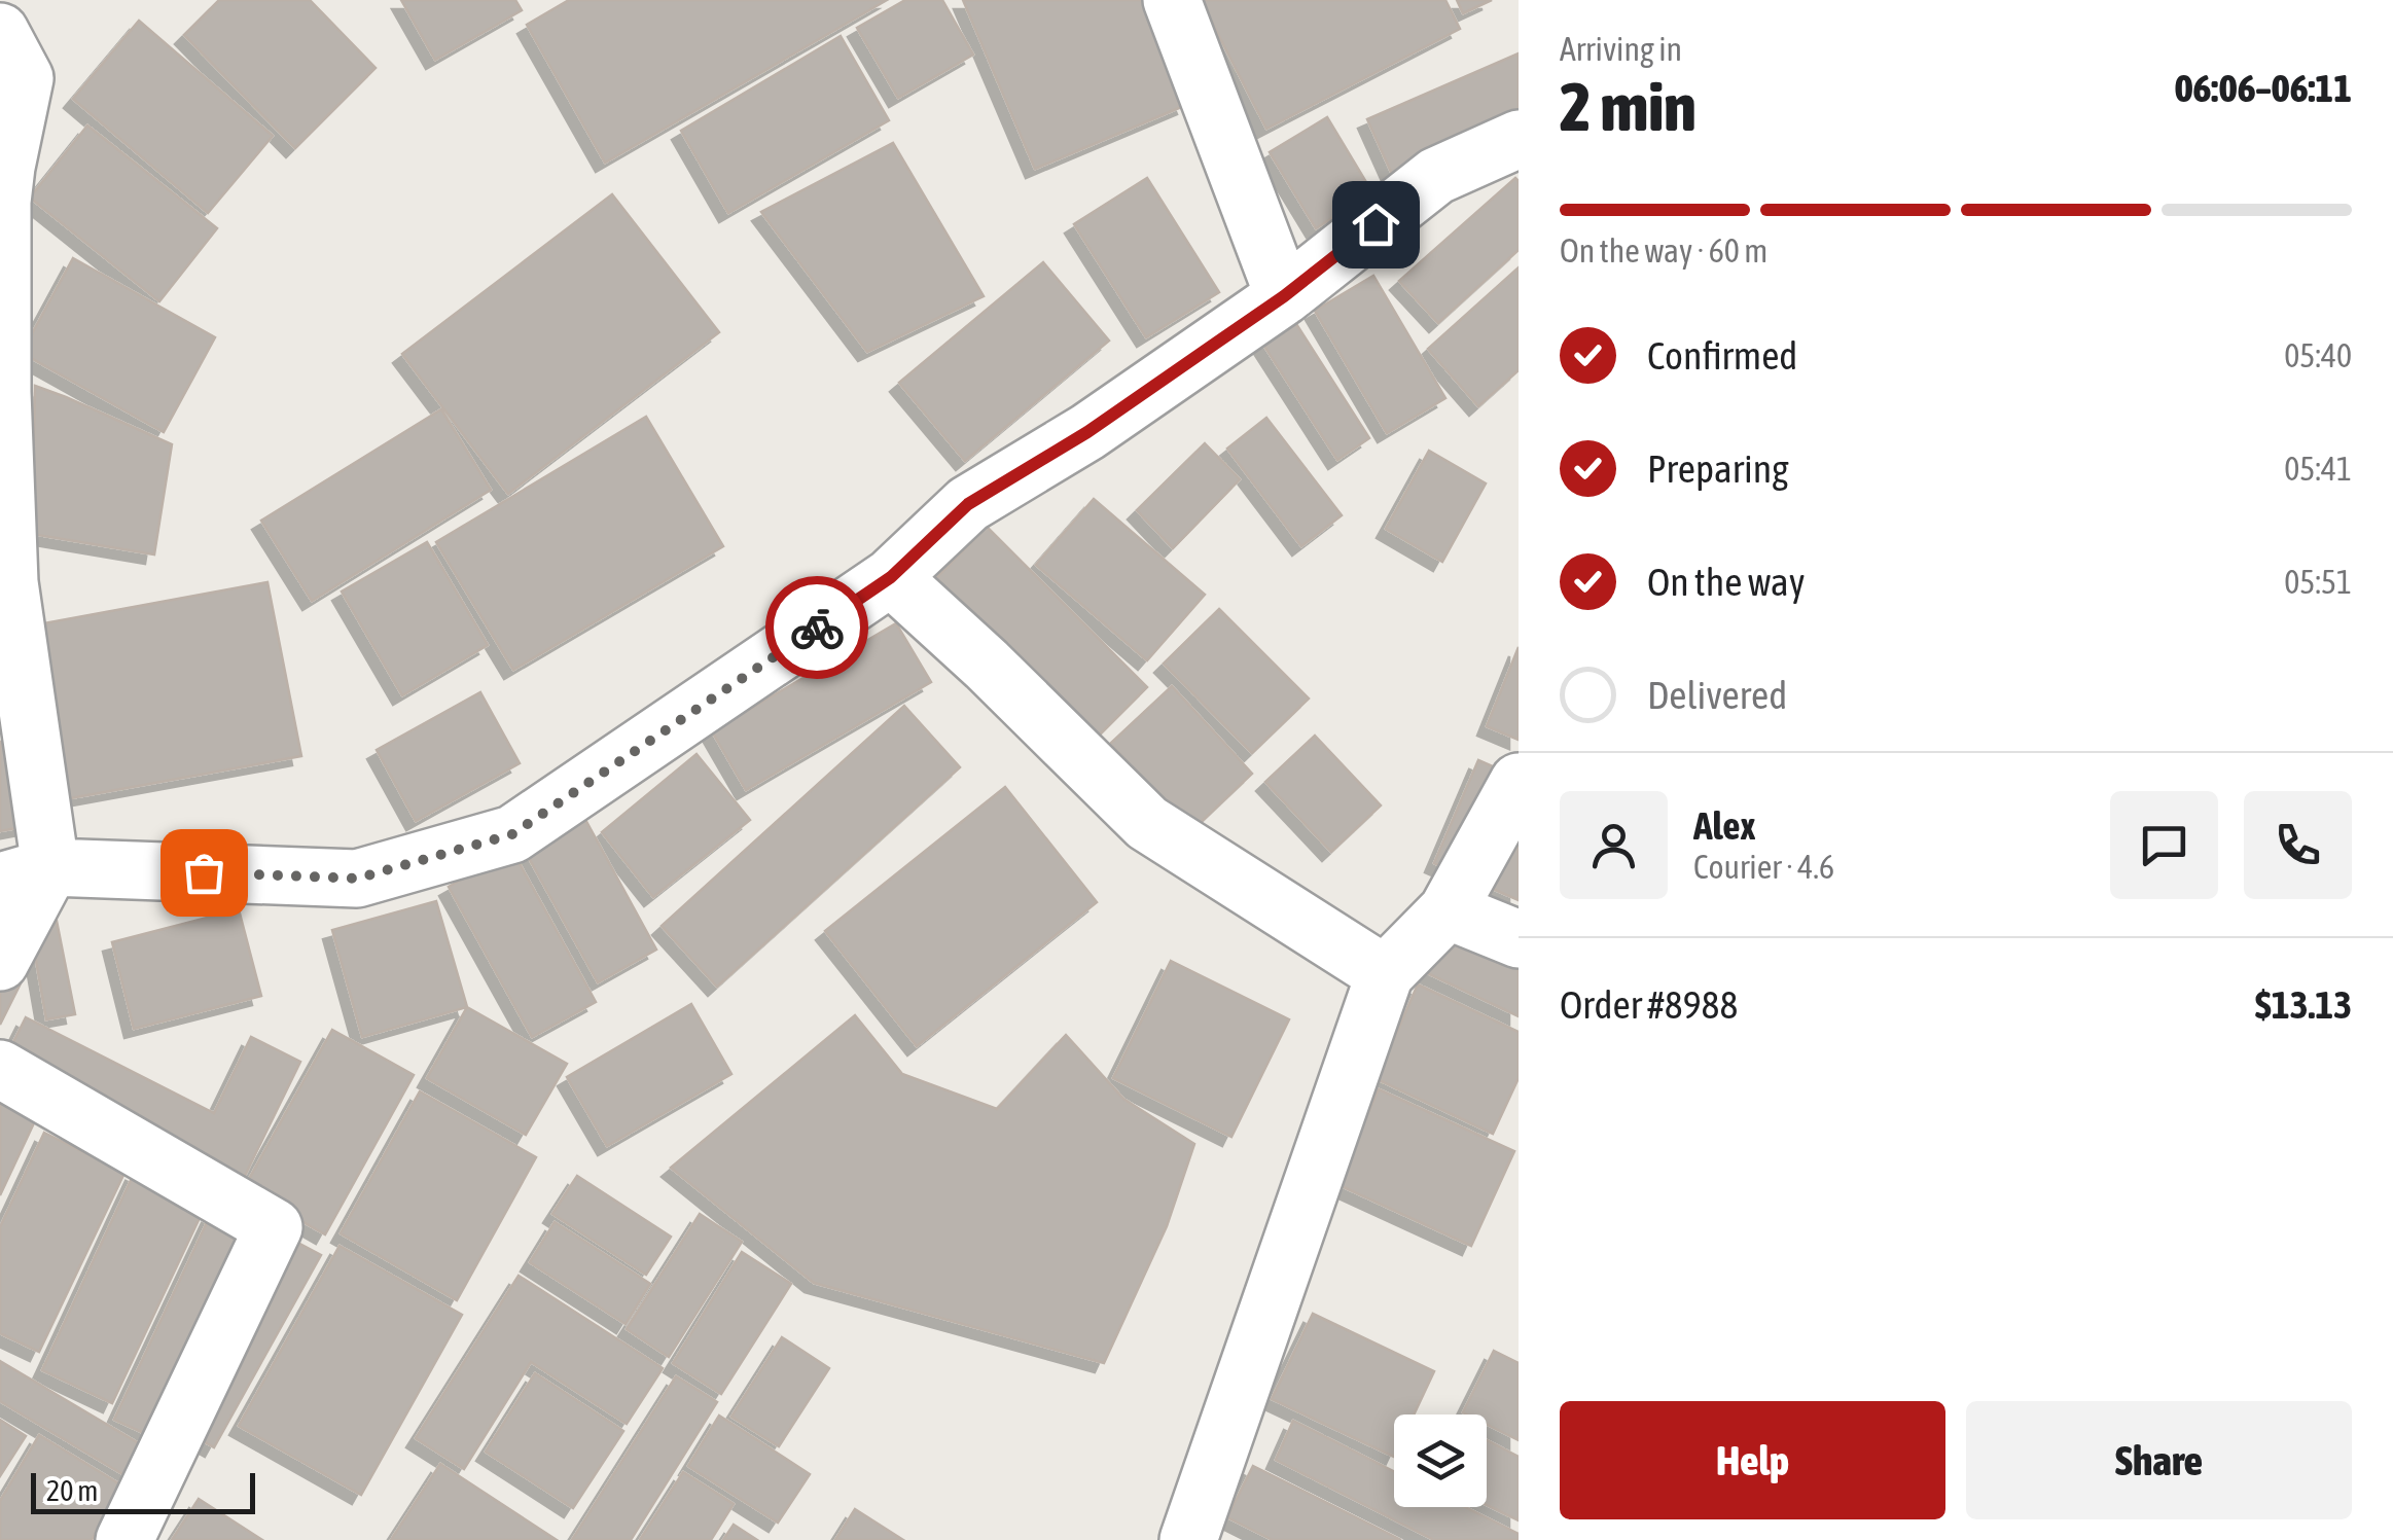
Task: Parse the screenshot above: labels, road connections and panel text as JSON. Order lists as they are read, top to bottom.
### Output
{
  "scale_bar": "20 m",
  "page": {
    "heading": ["2 min", "Arriving in", "06:06–06:11"],
    "panel": [
      "Alex",
      "Courier · 4.6",
      "Order #8988",
      "$13.13"
    ],
    "bar": "On the way · 60 m",
    "list": [
      ["Confirmed", "05:40"],
      ["Preparing", "05:41"],
      ["On the way", "05:51"],
      "Delivered"
    ],
    "buttons": ["Help", "Share"],
    "scale": "20 m"
  }
}
